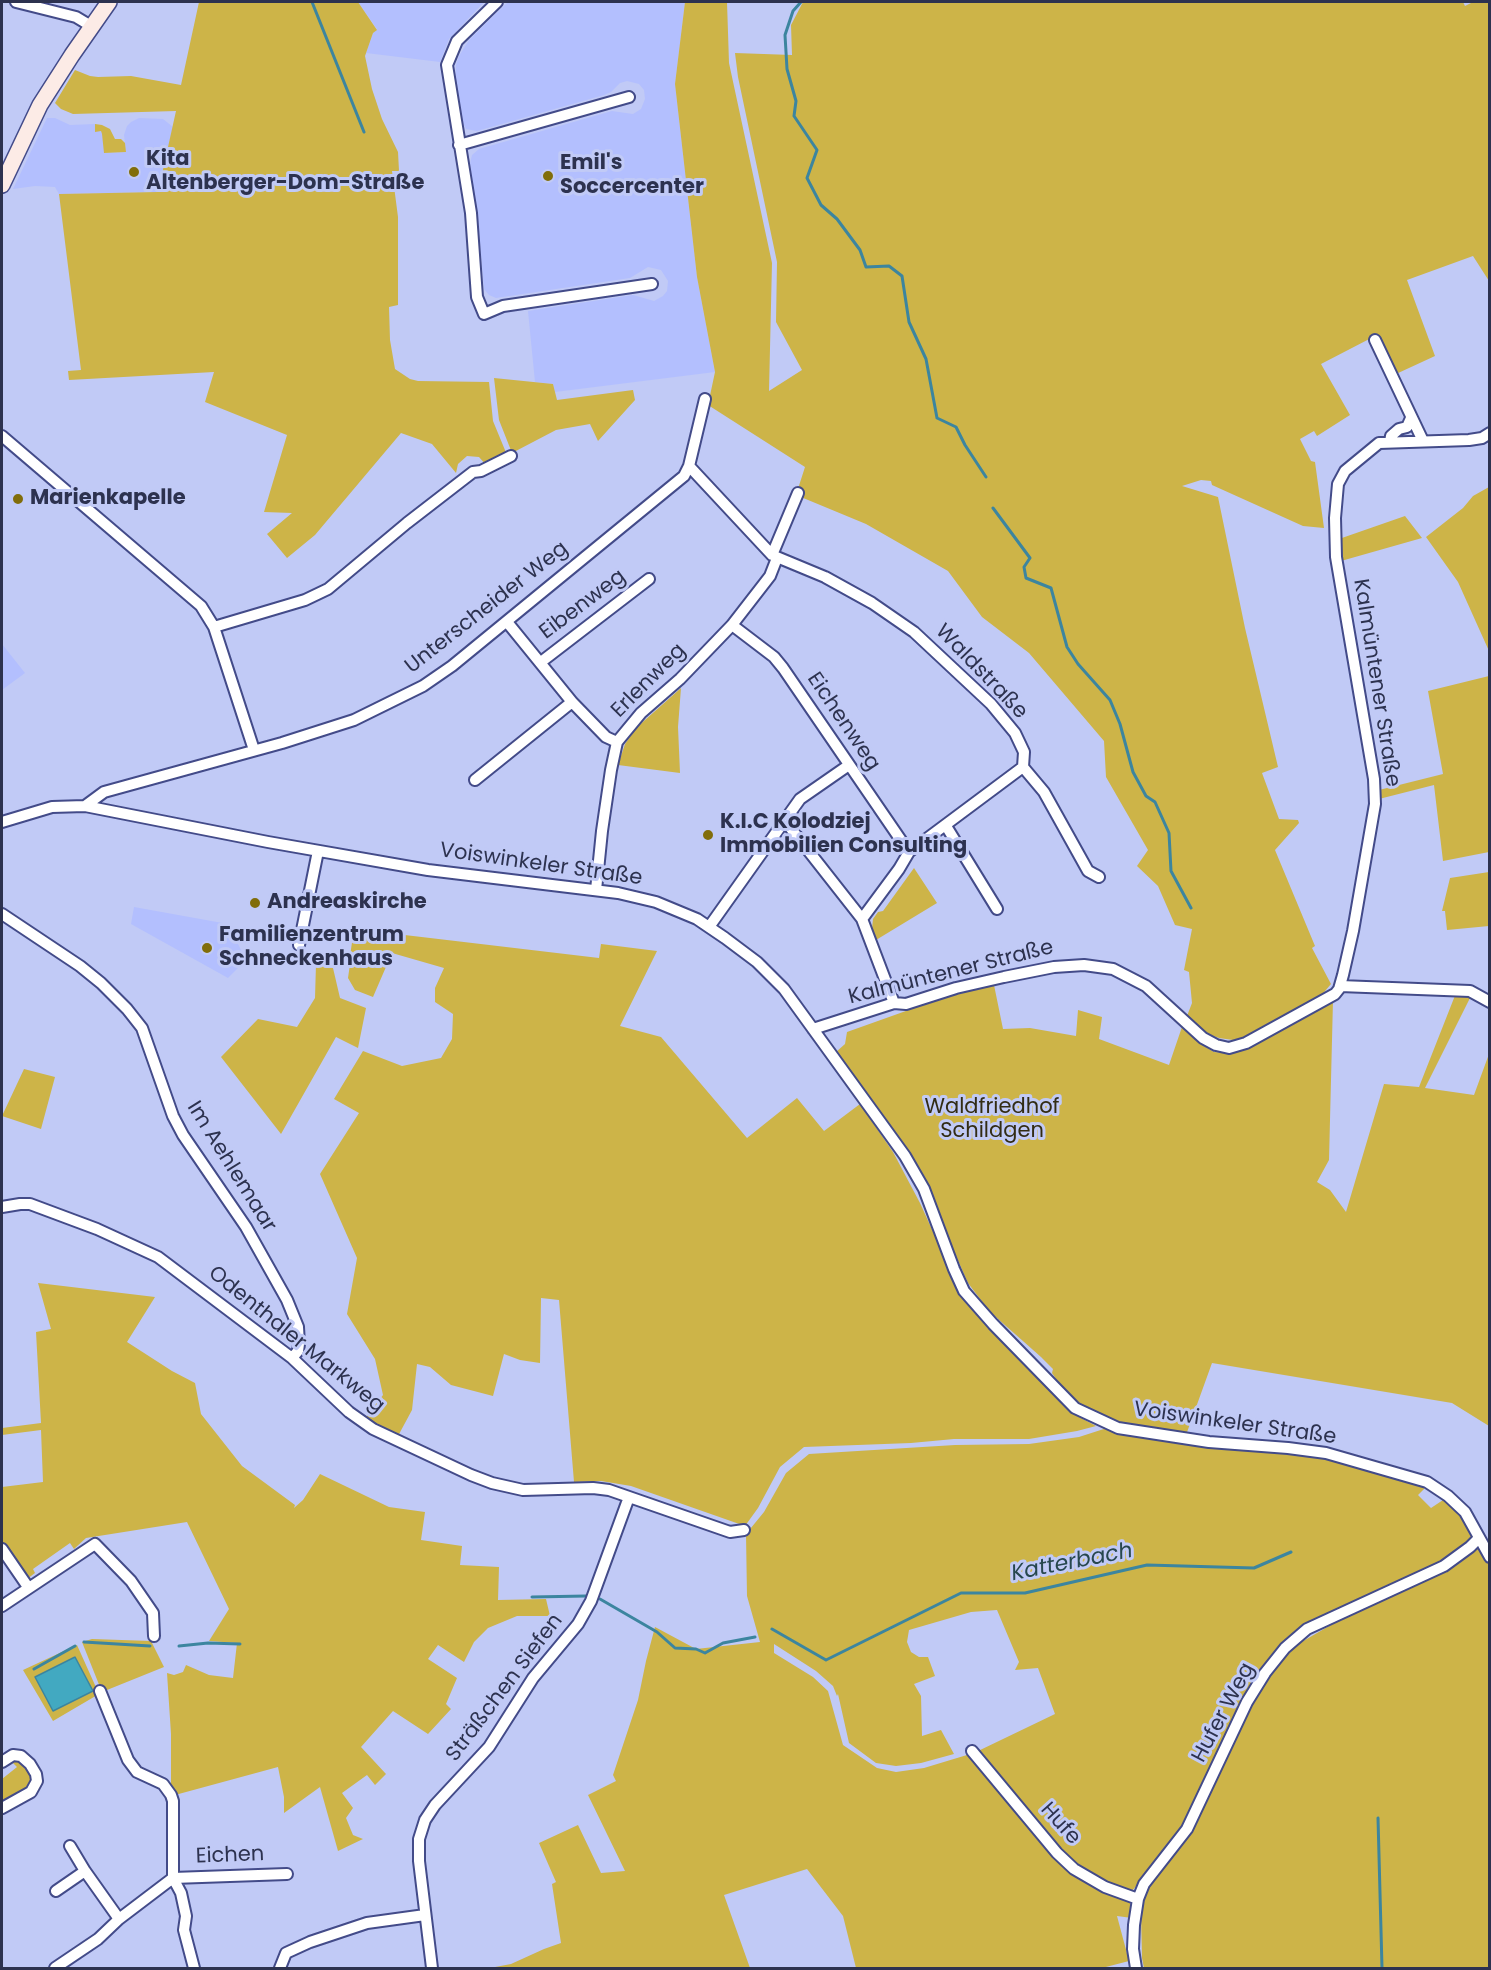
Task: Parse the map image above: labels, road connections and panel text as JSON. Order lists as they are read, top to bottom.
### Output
{
  "streets": {
    "street": [
      "Eibenweg",
      "Unterscheider Weg",
      "Waldstraße",
      "Erlenweg",
      "Kalmüntener Straße",
      "Eichenweg",
      "Voiswinkeler Straße",
      "Im Aehlemaar",
      "Odenthaler Markweg",
      "Sträßchen Siefen",
      "Hufer Weg",
      "Hufe",
      "Eichen"
    ]
  },
  "crossings": [
    ["Unterscheider Weg", "Waldstraße"],
    ["Unterscheider Weg", "Voiswinkeler Straße"],
    ["Waldstraße", "Erlenweg"],
    ["Erlenweg", "Eichenweg"],
    ["Erlenweg", "Voiswinkeler Straße"],
    ["Kalmüntener Straße", "Voiswinkeler Straße"],
    ["Voiswinkeler Straße", "Hufer Weg"],
    ["Im Aehlemaar", "Odenthaler Markweg"],
    ["Odenthaler Markweg", "Sträßchen Siefen"],
    ["Hufer Weg", "Hufe"]
  ],
  "water": ["Katterbach"],
  "parks": ["Waldfriedhof Schildgen"],
  "places": [
    "Kita Altenberger-Dom-Straße",
    "Emil's Soccercenter",
    "Marienkapelle",
    "K.I.C Kolodziej Immobilien Consulting",
    "Andreaskirche",
    "Familienzentrum Schneckenhaus"
  ]
}
